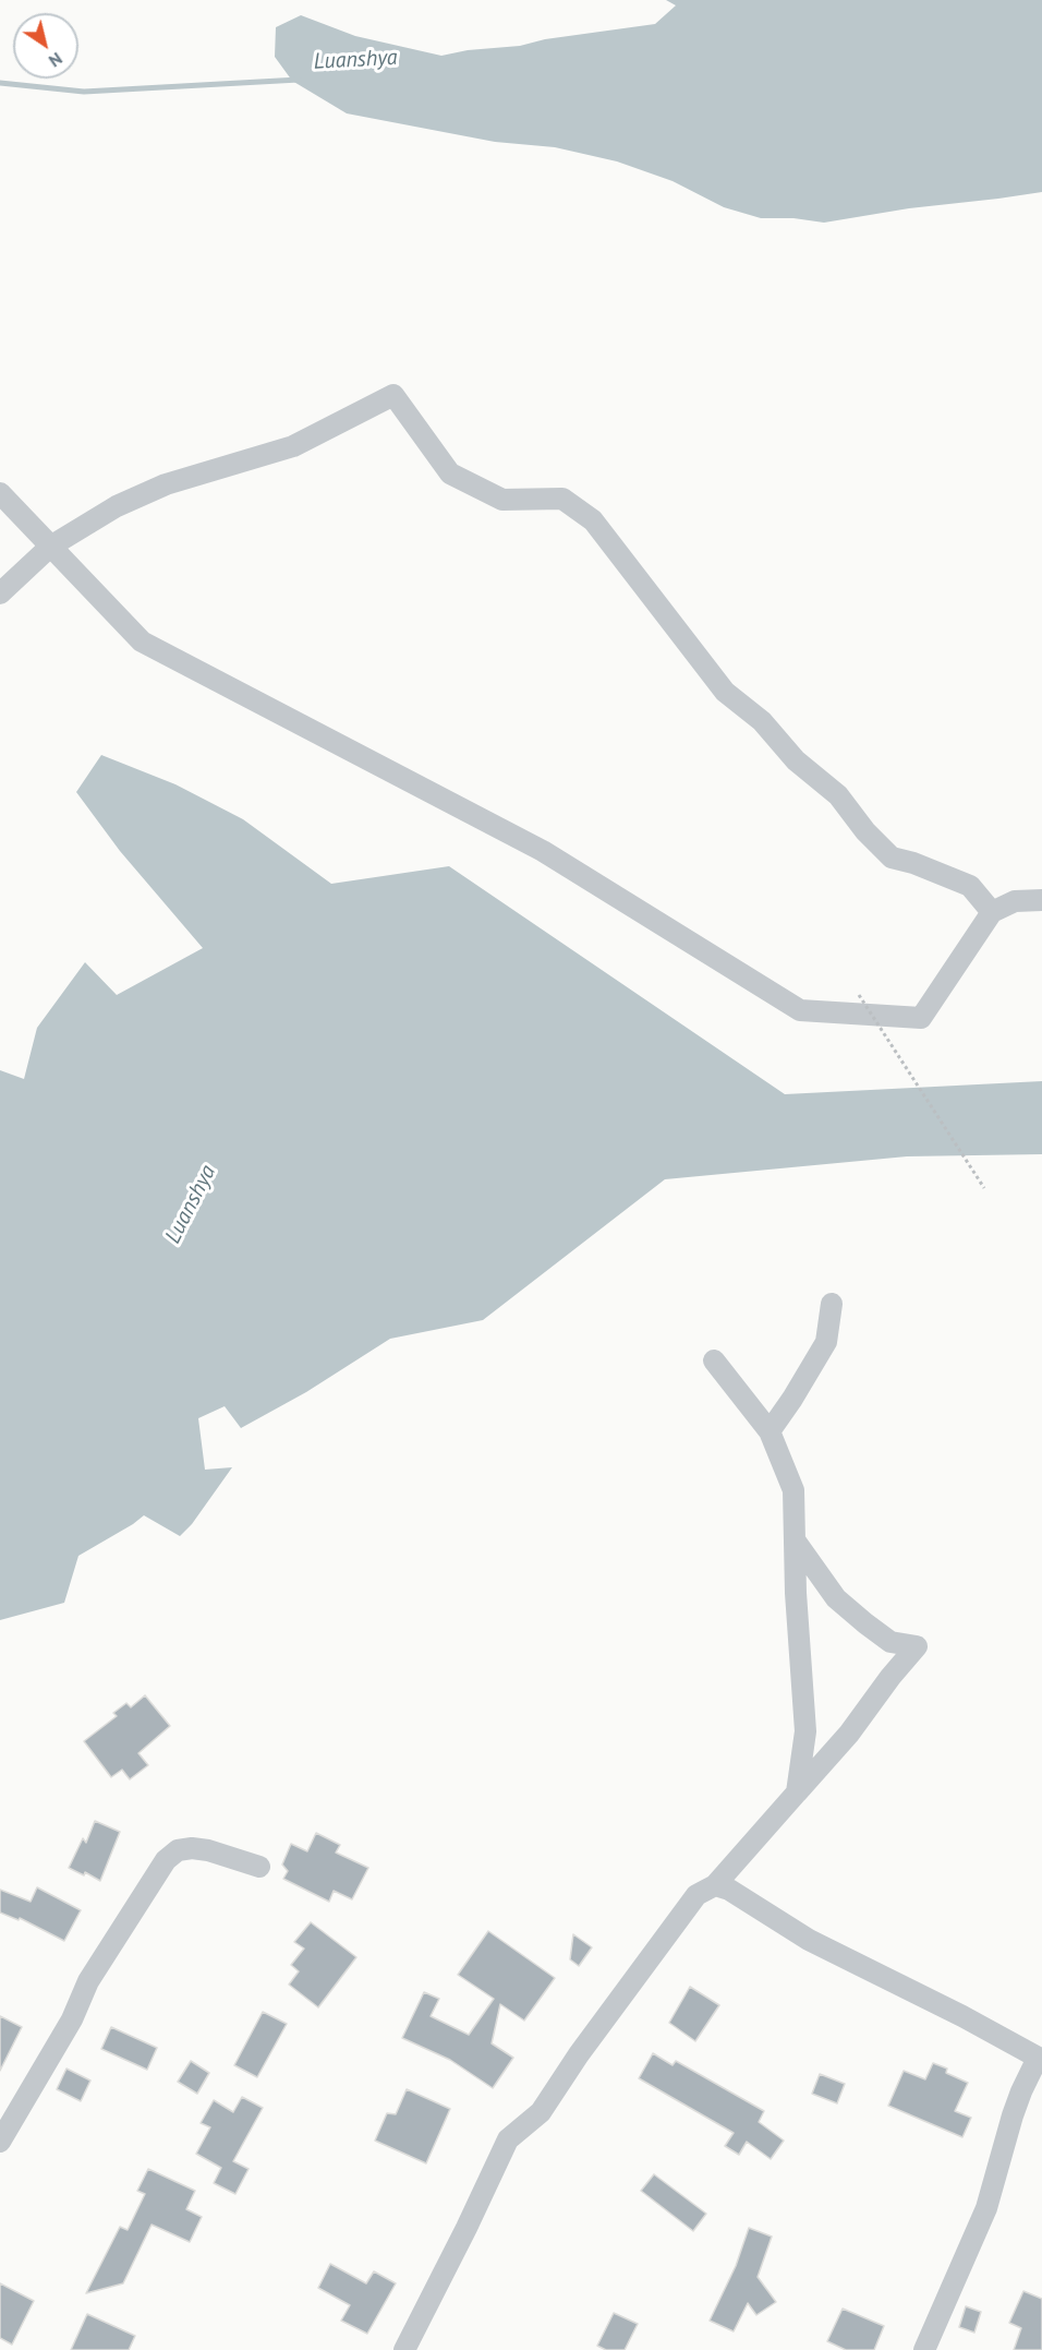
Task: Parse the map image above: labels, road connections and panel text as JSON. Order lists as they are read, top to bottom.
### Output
{
  "water": ["Luanshya"],
  "north": "bottom right"
}
